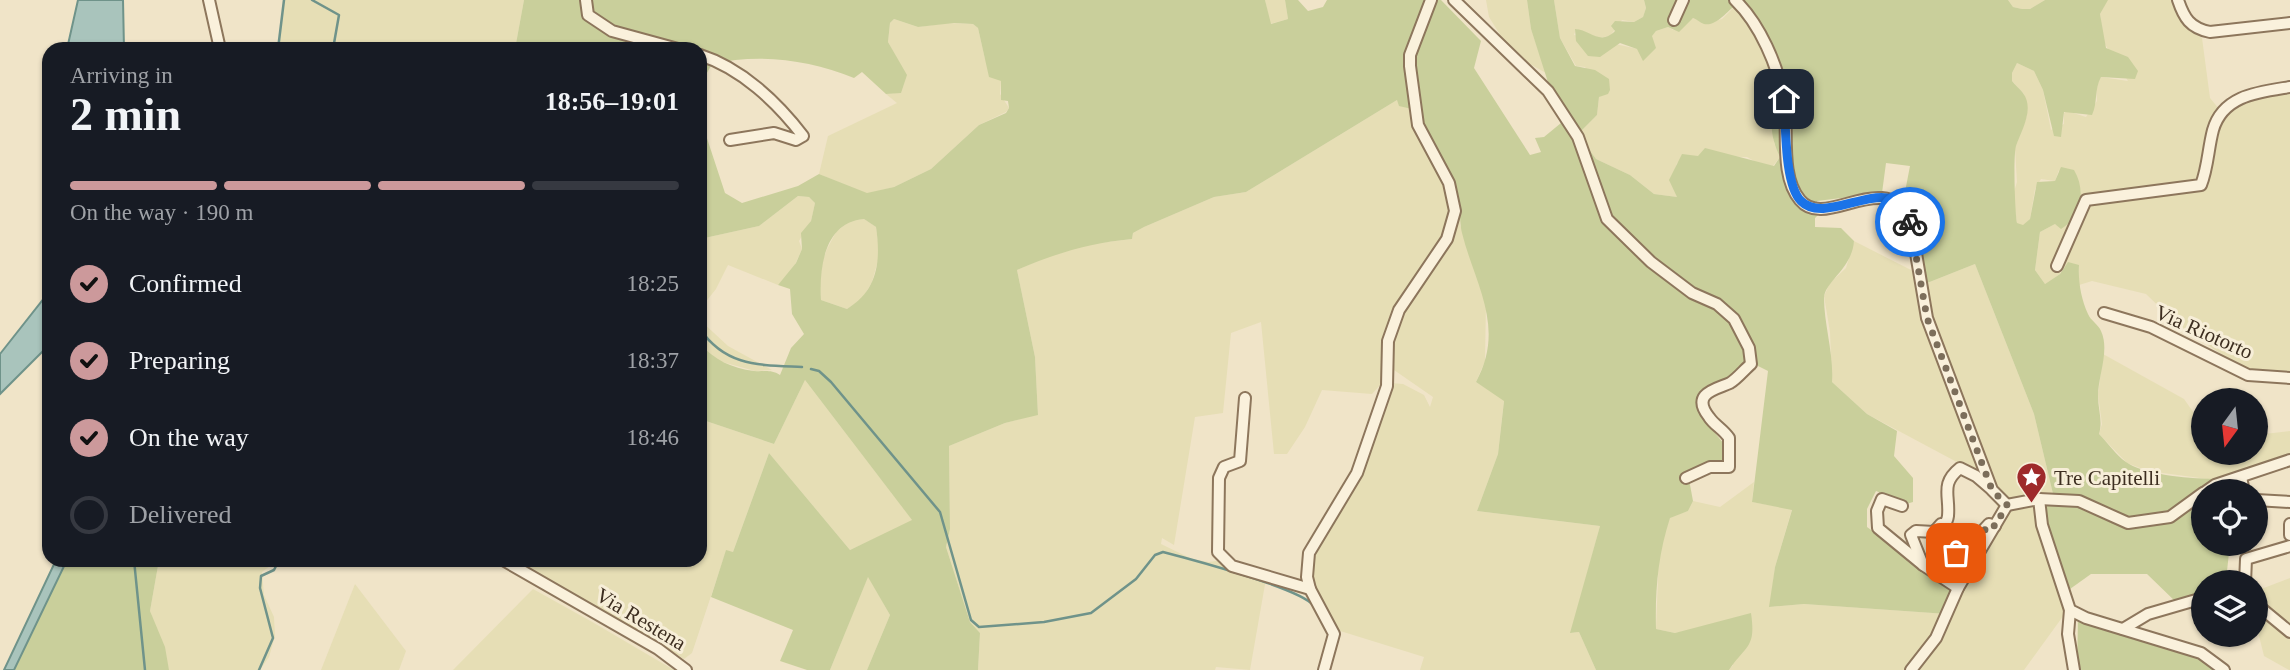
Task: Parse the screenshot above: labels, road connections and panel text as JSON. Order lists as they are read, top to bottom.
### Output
{
  "streets": {
    "street": ["Via Riotorto", "Via Restena"]
  },
  "places": {
    "place": ["Tre Capitelli"]
  },
  "north": "bottom",
  "page": {
    "heading": ["2 min", "Arriving in", "18:56–19:01"],
    "bar": "On the way · 190 m",
    "list": [
      ["Confirmed", "18:25"],
      ["Preparing", "18:37"],
      ["On the way", "18:46"],
      "Delivered"
    ]
  }
}
